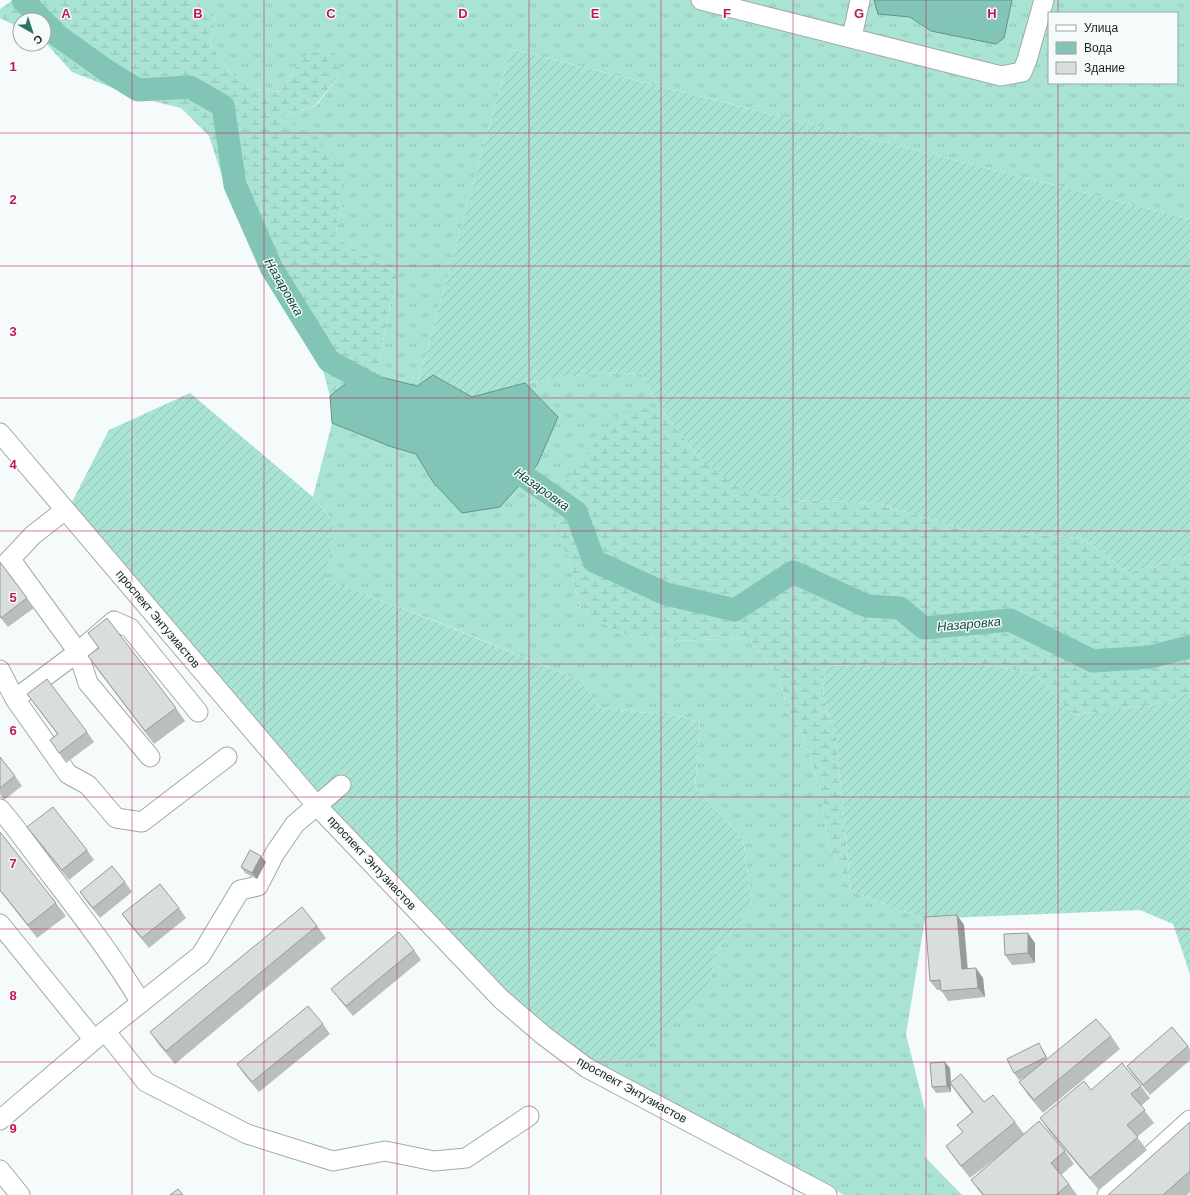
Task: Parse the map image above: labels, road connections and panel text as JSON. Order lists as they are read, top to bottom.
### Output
{
  "streets": {
    "street": ["проспект Энтузиастов"]
  },
  "water": ["Назаровка"],
  "legend": ["Улица", "Вода", "Здание"],
  "north": "bottom right",
  "grid": {
    "columns": [
      "A",
      "B",
      "C",
      "D",
      "E",
      "F",
      "G",
      "H"
    ],
    "rows": [
      "1",
      "2",
      "3",
      "4",
      "5",
      "6",
      "7",
      "8",
      "9"
    ]
  }
}
